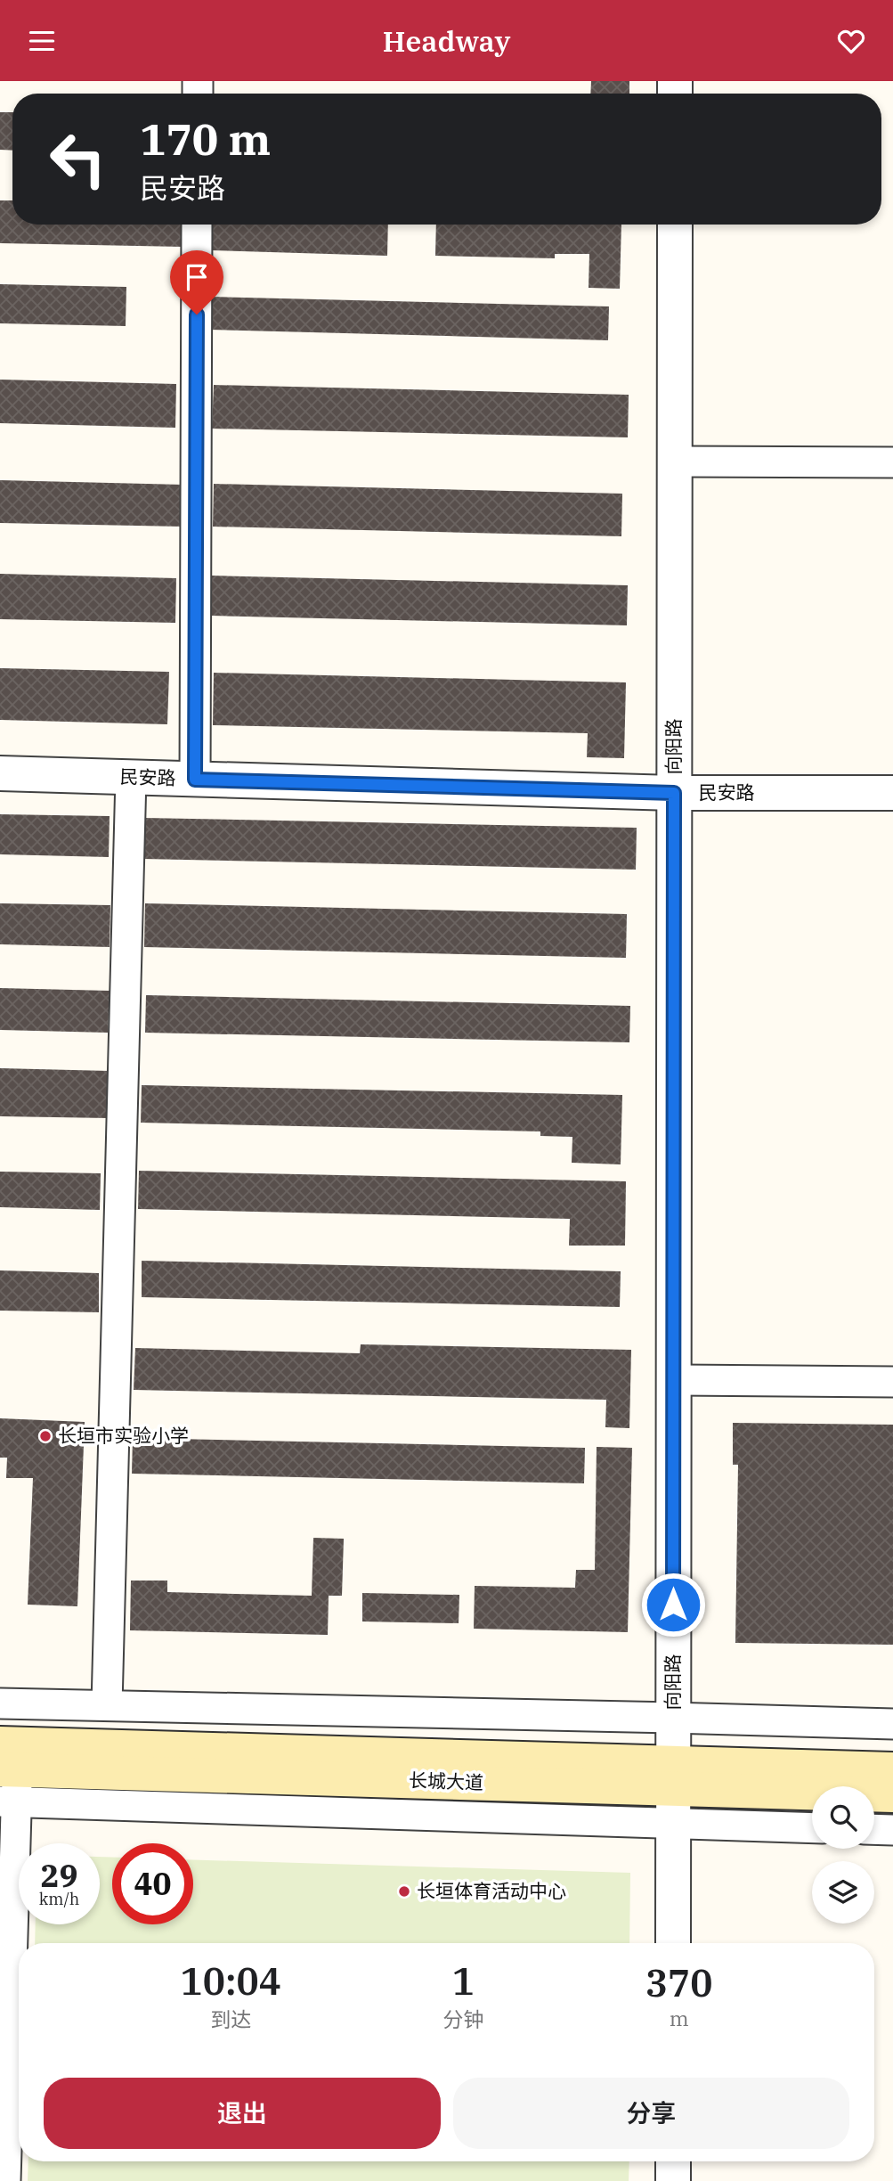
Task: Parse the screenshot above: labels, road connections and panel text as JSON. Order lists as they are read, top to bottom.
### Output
{
  "streets": {
    "main road": ["长城大道"],
    "street": ["向阳路", "民安路"]
  },
  "crossings": [
    ["向阳路", "民安路"],
    ["向阳路", "长城大道"]
  ],
  "places": ["长垣市实验小学", "长垣体育活动中心"],
  "page": {
    "header": "Headway",
    "turn": ["170 m", "民安路"],
    "speed": "29 km/h",
    "limit": "40",
    "eta": [
      "10:04",
      "到达",
      "1",
      "分钟",
      "370",
      "m"
    ],
    "buttons": ["退出", "分享"]
  }
}
